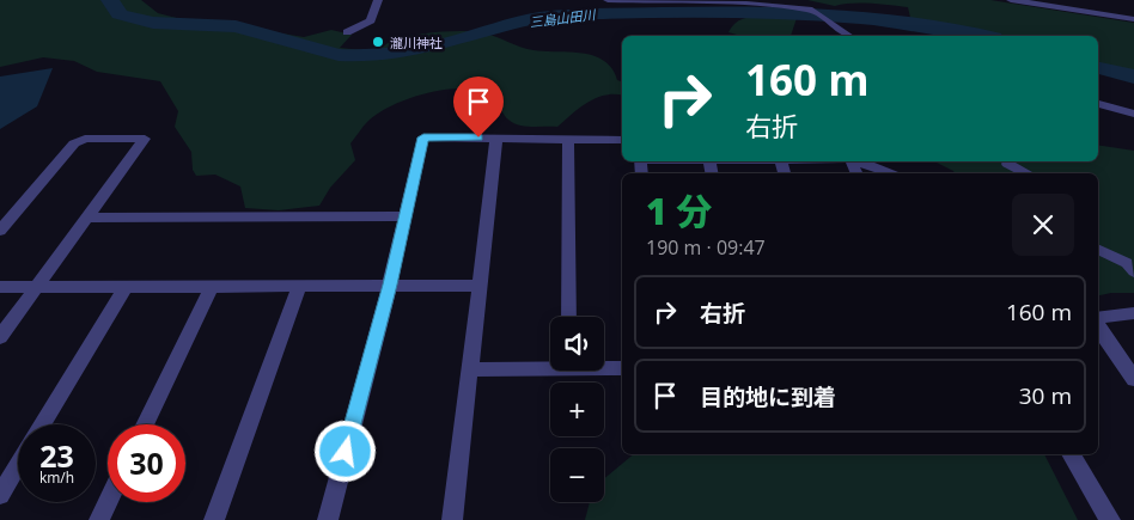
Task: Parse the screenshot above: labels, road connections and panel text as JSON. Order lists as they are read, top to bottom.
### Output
{
  "water": ["三島山田川"],
  "places": ["瀧川神社"],
  "page": {
    "turn": ["160 m", "右折"],
    "heading": ["1 分", "190 m · 09:47"],
    "list": [
      {
        "name": "右折",
        "value": "160 m"
      },
      {
        "name": "目的地に到着",
        "value": "30 m"
      }
    ],
    "map_buttons": ["+", "−"],
    "speed": "23 km/h",
    "limit": "30"
  }
}
